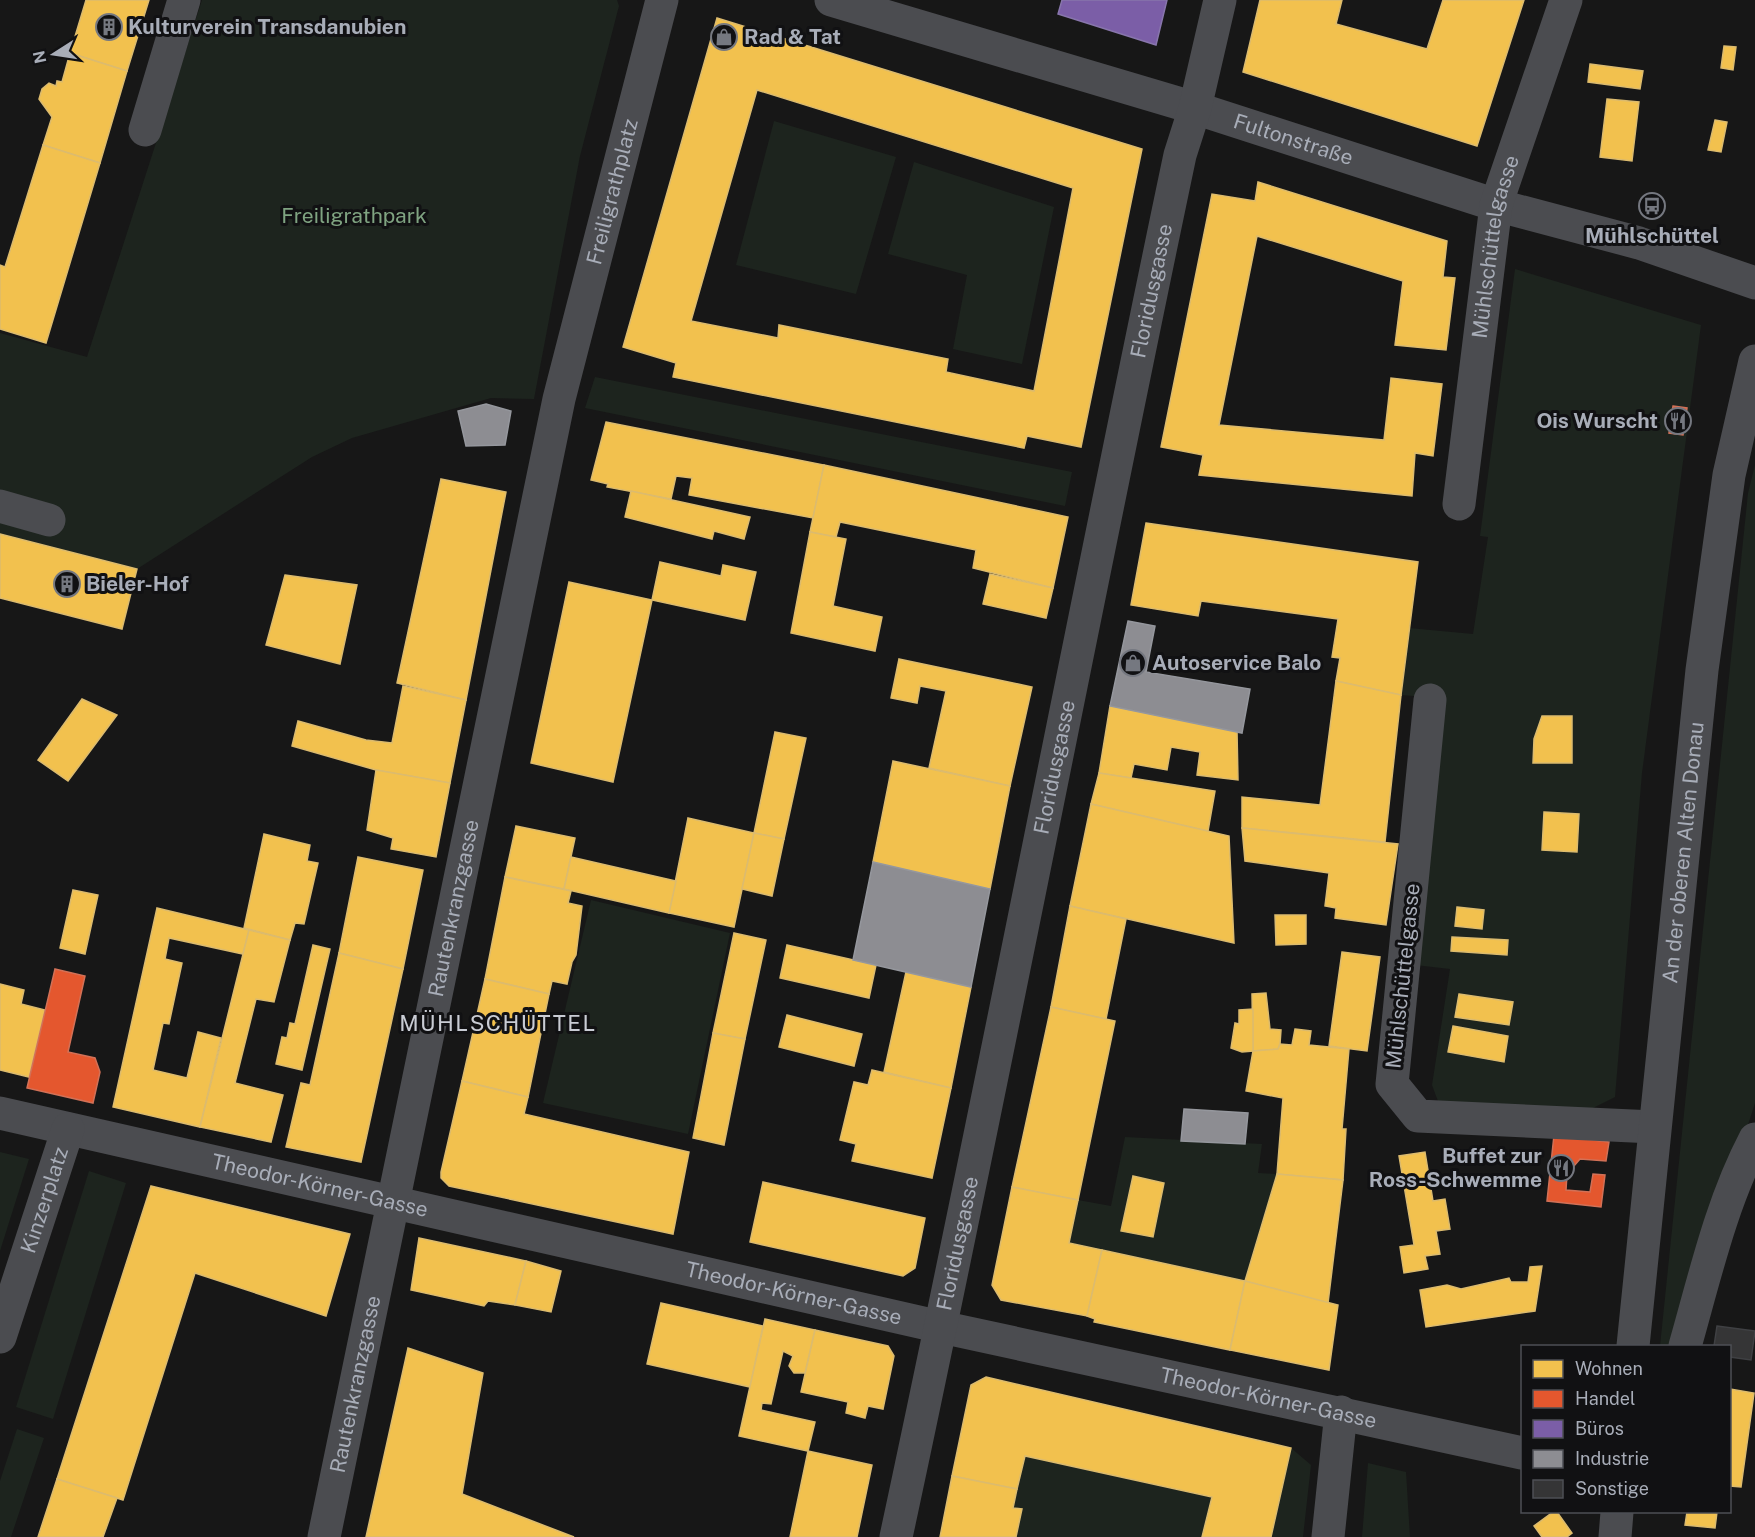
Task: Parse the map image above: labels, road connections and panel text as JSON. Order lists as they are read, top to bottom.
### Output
{
  "streets": {
    "street": [
      "Fultonstraße",
      "Freiligrathplatz",
      "Mühlschüttelgasse",
      "Floridusgasse",
      "An der oberen Alten Donau",
      "Rautenkranzgasse",
      "Theodor-Körner-Gasse",
      "Kinzerplatz"
    ]
  },
  "crossings": [
    ["Fultonstraße", "Mühlschüttelgasse"],
    ["Fultonstraße", "Floridusgasse"],
    ["Freiligrathplatz", "Rautenkranzgasse"],
    ["Mühlschüttelgasse", "An der oberen Alten Donau"],
    ["Floridusgasse", "Theodor-Körner-Gasse"],
    ["Rautenkranzgasse", "Theodor-Körner-Gasse"],
    ["Theodor-Körner-Gasse", "Kinzerplatz"]
  ],
  "districts": ["MÜHLSCHÜTTEL"],
  "parks": ["Freiligrathpark"],
  "places": {
    "building": ["Kulturverein Transdanubien", "Bieler-Hof"],
    "shop": ["Rad & Tat", "Autoservice Balo"],
    "bus stop": ["Mühlschüttel"],
    "restaurant": ["Ois Wurscht", "Buffet zur Ross-Schwemme"]
  },
  "legend": [
    "Wohnen",
    "Handel",
    "Büros",
    "Industrie",
    "Sonstige"
  ],
  "north": "left"
}
